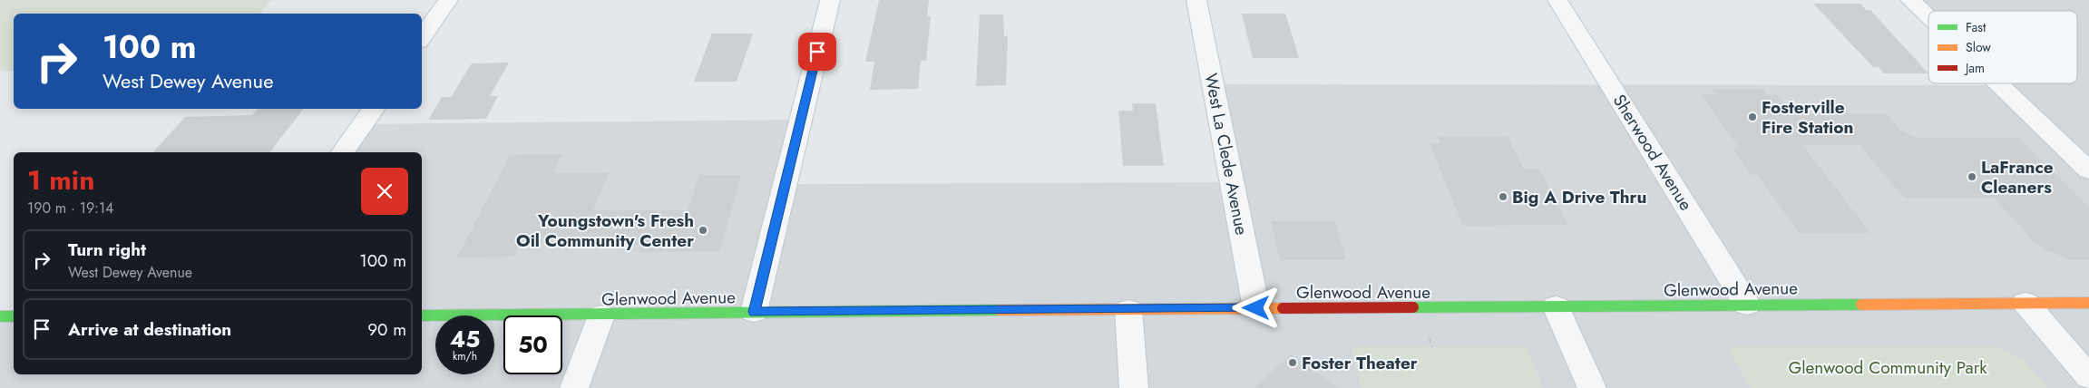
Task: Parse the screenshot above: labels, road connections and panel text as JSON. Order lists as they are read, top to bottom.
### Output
{
  "streets": {
    "main road": ["Glenwood Avenue"],
    "street": ["Sherwood Avenue", "West La Clede Avenue"]
  },
  "crossings": [
    ["Sherwood Avenue", "Glenwood Avenue"],
    ["West La Clede Avenue", "Glenwood Avenue"]
  ],
  "parks": ["Glenwood Community Park"],
  "places": [
    "Fosterville Fire Station",
    "LaFrance Cleaners",
    "Big A Drive Thru",
    "Youngstown's Fresh Oil Community Center",
    "Foster Theater"
  ],
  "legend": ["Fast", "Slow", "Jam"],
  "page": {
    "turn": ["100 m", "West Dewey Avenue"],
    "heading": ["1 min", "190 m · 19:14"],
    "list": [
      {
        "name": "Turn right",
        "note": "West Dewey Avenue",
        "value": "100 m"
      },
      {
        "name": "Arrive at destination",
        "value": "90 m"
      }
    ],
    "speed": "45 km/h",
    "limit": "50"
  }
}
